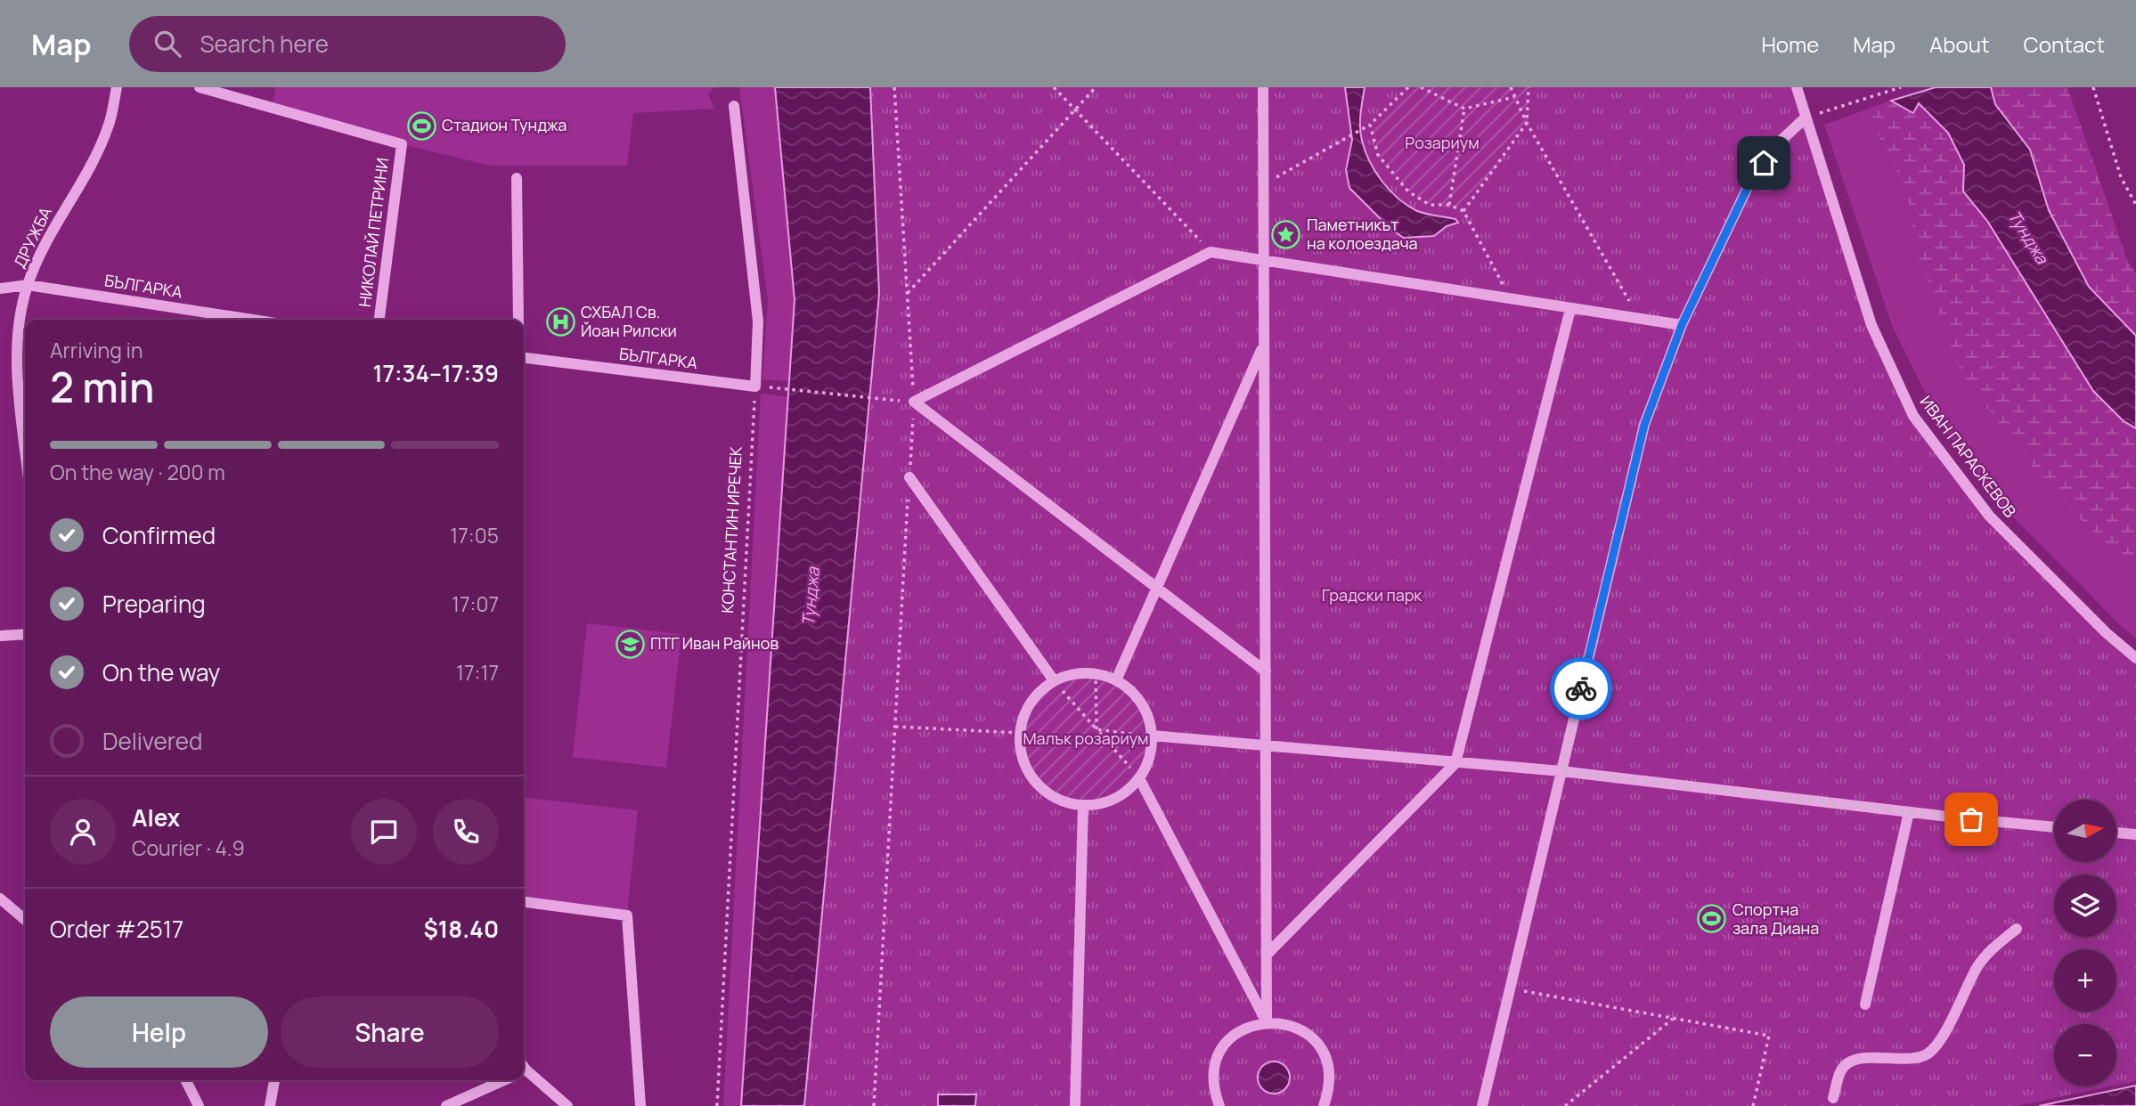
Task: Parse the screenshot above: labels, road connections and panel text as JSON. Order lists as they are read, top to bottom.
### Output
{
  "streets": {
    "street": [
      "НИКОЛАЙ ПЕТРИНИ",
      "ДРУЖБА",
      "БЪЛГАРКА",
      "ИВАН ПАРАСКЕВОВ"
    ],
    "path": ["КОНСТАНТИН ИРЕЧЕК"]
  },
  "crossings": [
    ["ДРУЖБА", "БЪЛГАРКА"],
    ["БЪЛГАРКА", "КОНСТАНТИН ИРЕЧЕК"]
  ],
  "water": ["Тунджа"],
  "parks": ["Розариум", "Градски парк", "Малък розариум"],
  "places": {
    "sports": ["Стадион Тунджа", "Спортна зала Диана"],
    "place": ["Паметникът на колоездача"],
    "hospital": ["СХБАЛ Св. Йоан Рилски"],
    "school or university": ["ПТГ Иван Райнов"]
  },
  "north": "right",
  "page": {
    "header": "Map",
    "search": "Search here",
    "nav": [
      "Home",
      "Map",
      "About",
      "Contact"
    ],
    "heading": ["2 min", "Arriving in", "17:34–17:39"],
    "panel": [
      "Alex",
      "Courier · 4.9",
      "Order #2517",
      "$18.40"
    ],
    "bar": "On the way · 200 m",
    "list": [
      ["Confirmed", "17:05"],
      ["Preparing", "17:07"],
      ["On the way", "17:17"],
      "Delivered"
    ],
    "map_buttons": ["+", "−"],
    "buttons": ["Help", "Share"]
  }
}
